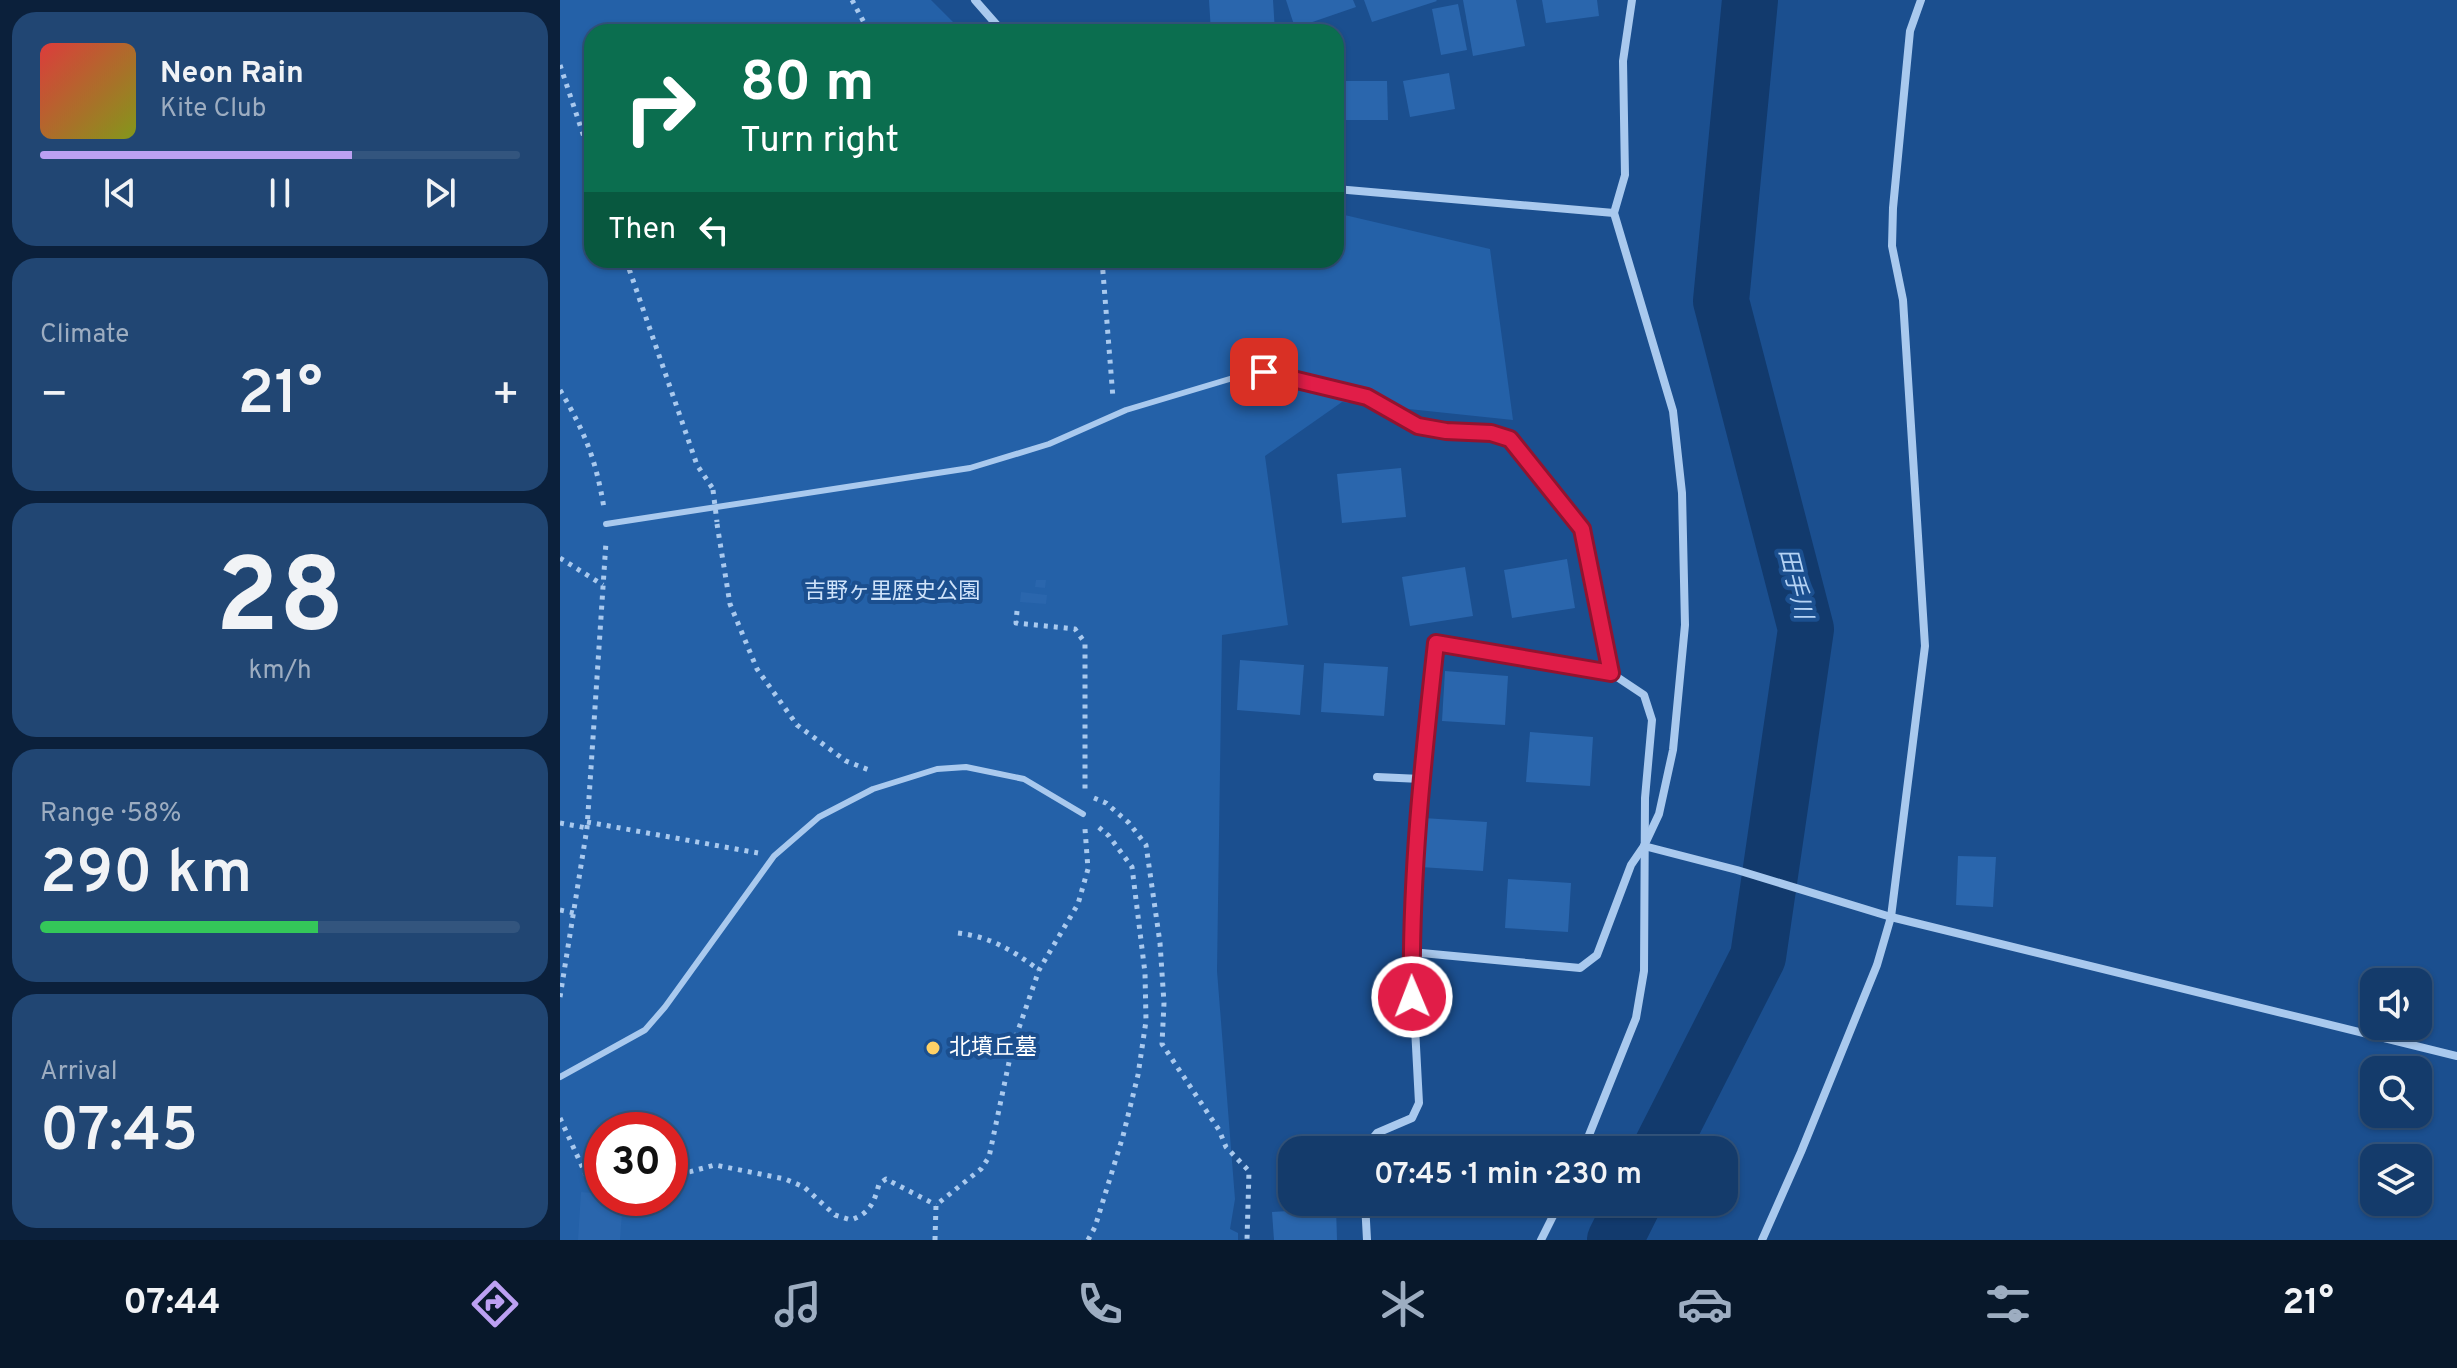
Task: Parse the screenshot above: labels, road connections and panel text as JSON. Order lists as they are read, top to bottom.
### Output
{
  "water": ["田手川"],
  "parks": ["吉野ヶ里歴史公園"],
  "places": ["北墳丘墓"],
  "page": {
    "turn": ["80 m", "Turn right"],
    "song": ["Neon Rain", "Kite Club"],
    "then": "Then",
    "tile": [
      "Climate",
      ["28", "km/h"],
      ["Range · 58%", "290 km"],
      ["Arrival", "07:45"]
    ],
    "heat": ["−", "21°", "+"],
    "limit": "30",
    "trip": "07:45 · 1 min · 230 m",
    "tabs": ["07:44", "21°"]
  }
}
